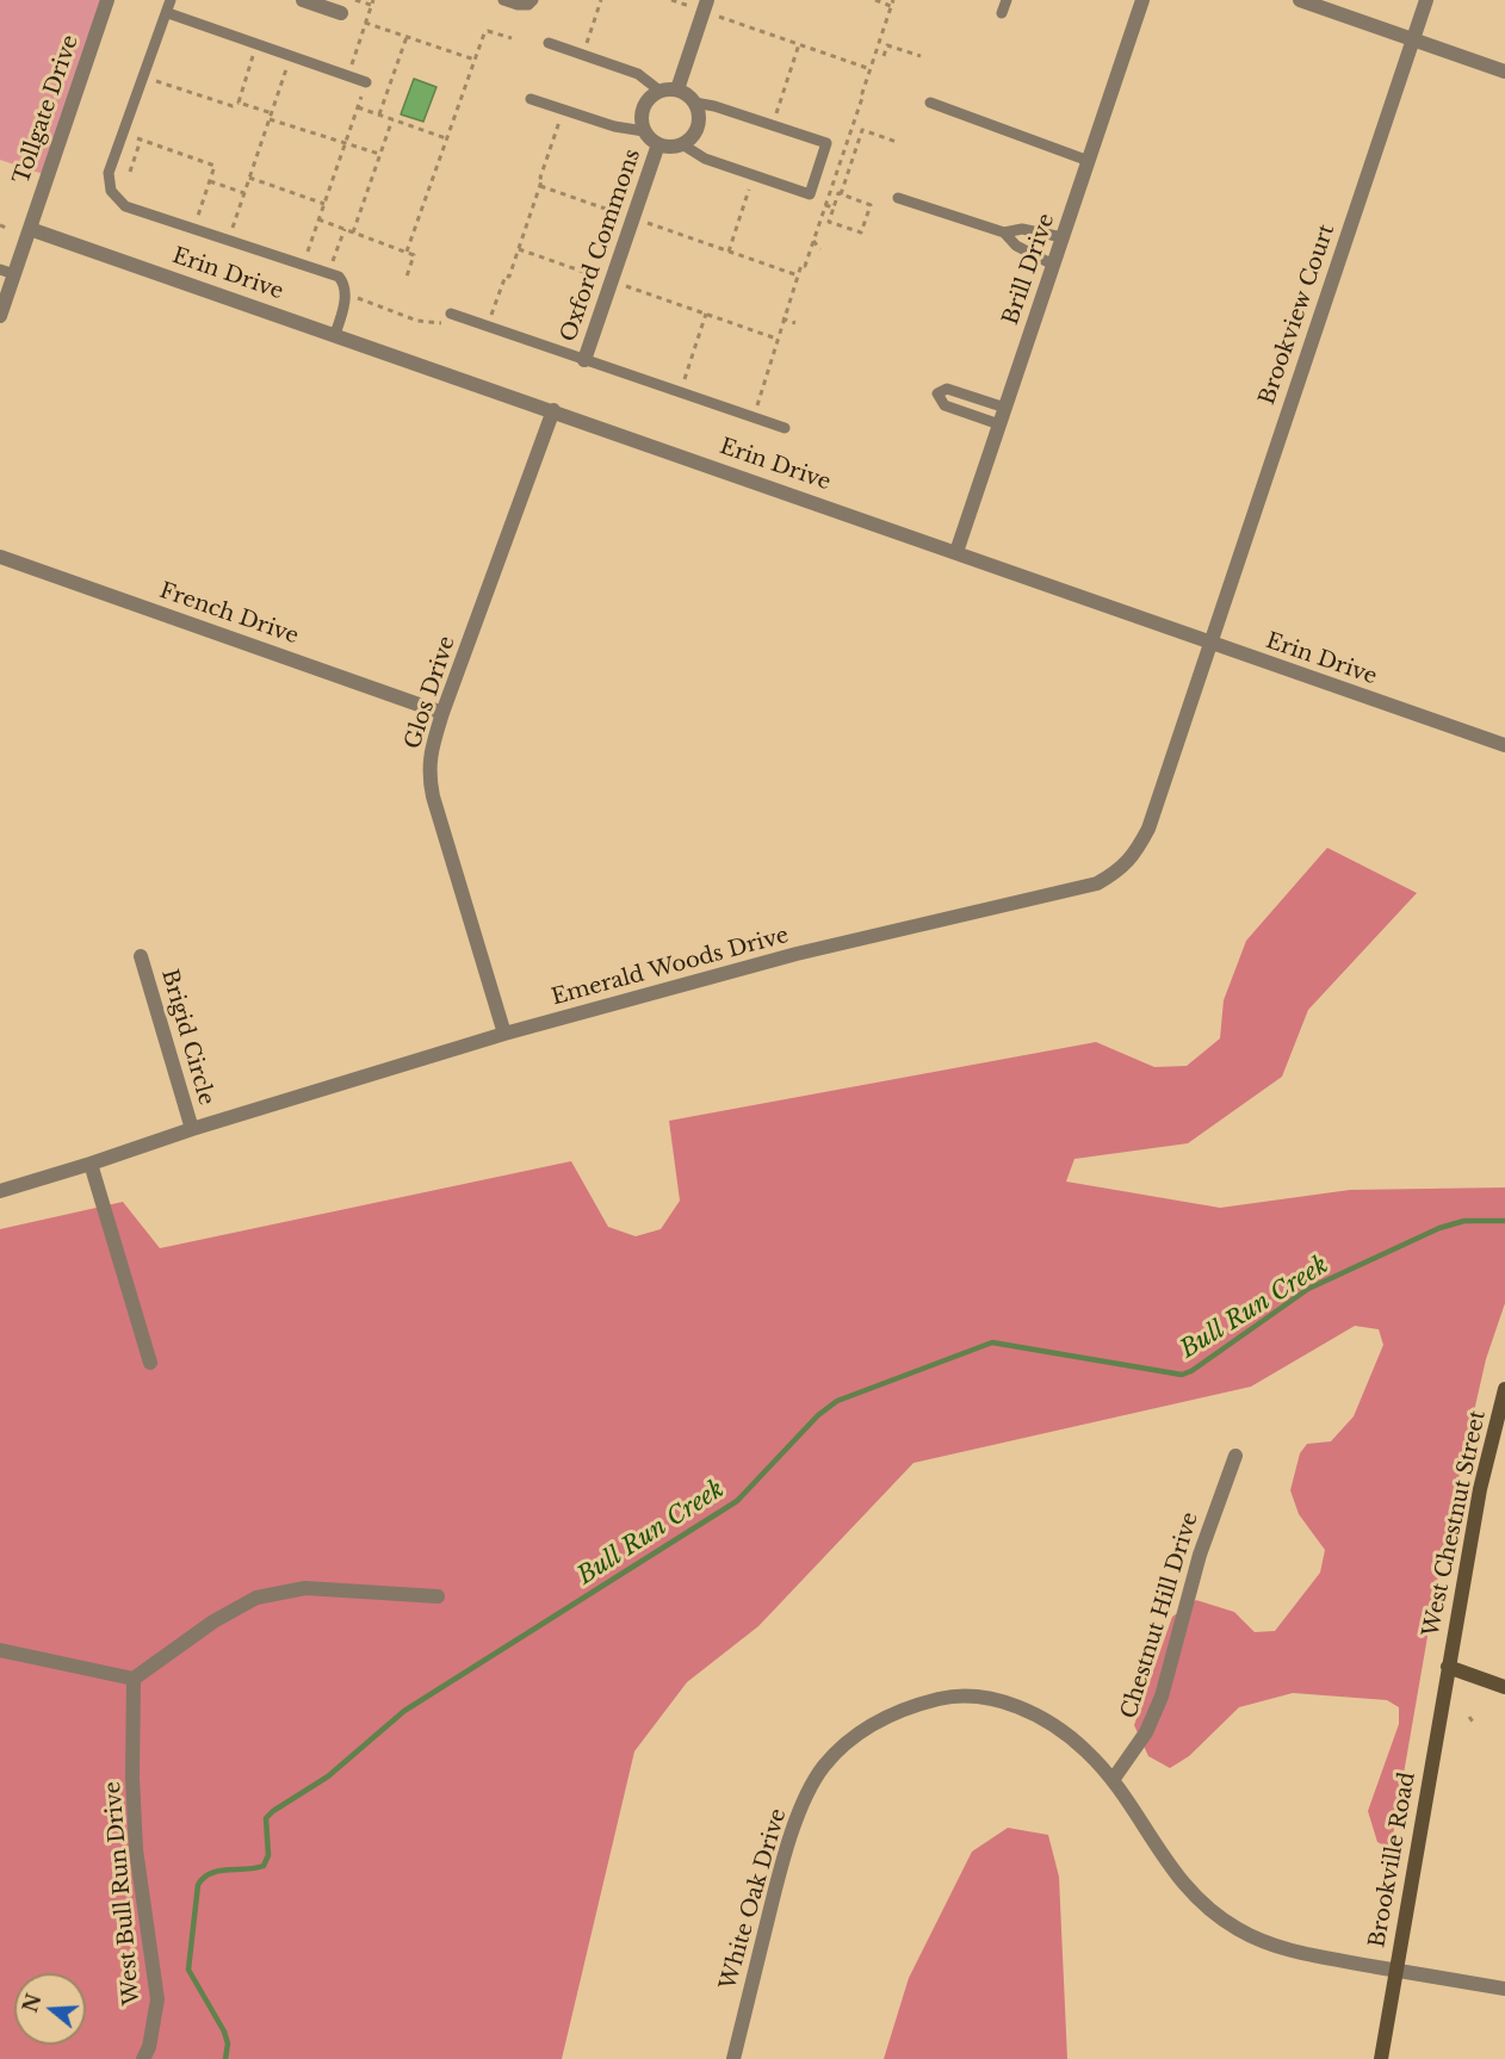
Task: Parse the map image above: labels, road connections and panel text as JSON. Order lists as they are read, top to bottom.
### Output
{
  "streets": {
    "street": [
      "Tollgate Drive",
      "Oxford Commons",
      "Brill Drive",
      "Erin Drive",
      "Brookview Court",
      "French Drive",
      "Glos Drive",
      "Emerald Woods Drive",
      "Brigid Circle",
      "West Chestnut Street",
      "Chestnut Hill Drive",
      "Brookville Road",
      "West Bull Run Drive",
      "White Oak Drive"
    ]
  },
  "crossings": [
    ["Tollgate Drive", "Erin Drive"],
    ["Brill Drive", "Erin Drive"],
    ["Erin Drive", "Brookview Court"],
    ["Erin Drive", "Glos Drive"],
    ["Erin Drive", "Emerald Woods Drive"],
    ["Brookview Court", "Emerald Woods Drive"],
    ["French Drive", "Glos Drive"],
    ["Glos Drive", "Emerald Woods Drive"],
    ["Emerald Woods Drive", "Brigid Circle"],
    ["West Chestnut Street", "Brookville Road"],
    ["Chestnut Hill Drive", "White Oak Drive"],
    ["Brookville Road", "White Oak Drive"]
  ],
  "water": ["Bull Run Creek"],
  "north": "left"
}
